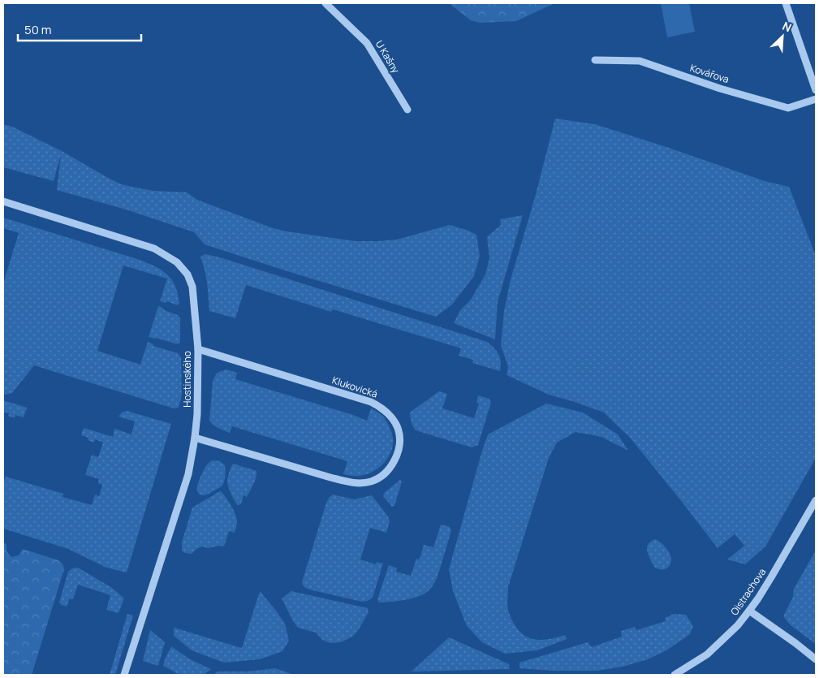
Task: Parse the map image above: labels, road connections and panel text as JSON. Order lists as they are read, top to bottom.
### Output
{
  "streets": {
    "street": [
      "U Kašny",
      "Kovářova",
      "Hostinského",
      "Klukovická",
      "Oistrachova"
    ]
  },
  "crossings": [
    ["Hostinského", "Klukovická"]
  ],
  "scale_bar": "50 m",
  "north": "top right"
}
